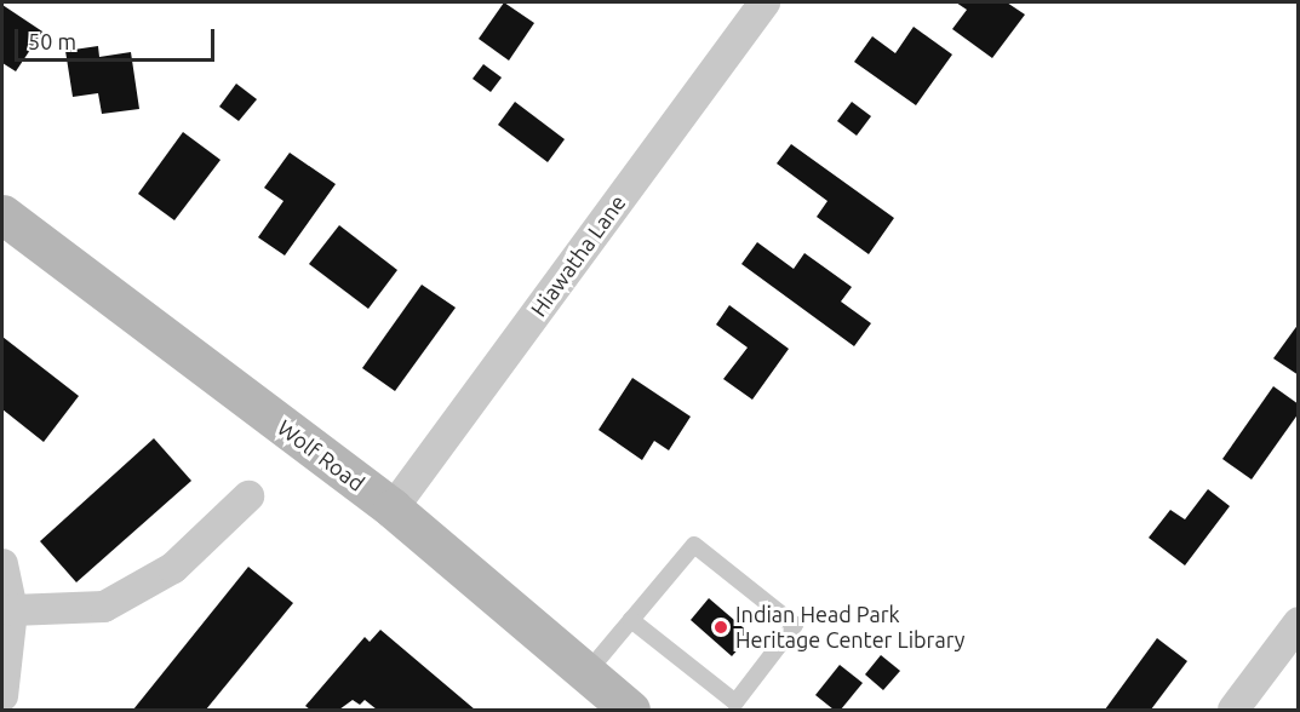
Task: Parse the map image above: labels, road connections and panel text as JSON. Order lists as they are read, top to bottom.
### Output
{
  "streets": {
    "street": ["Hiawatha Lane", "Wolf Road"]
  },
  "crossings": [
    ["Hiawatha Lane", "Wolf Road"]
  ],
  "places": ["Indian Head Park Heritage Center Library"],
  "scale_bar": "50 m"
}
